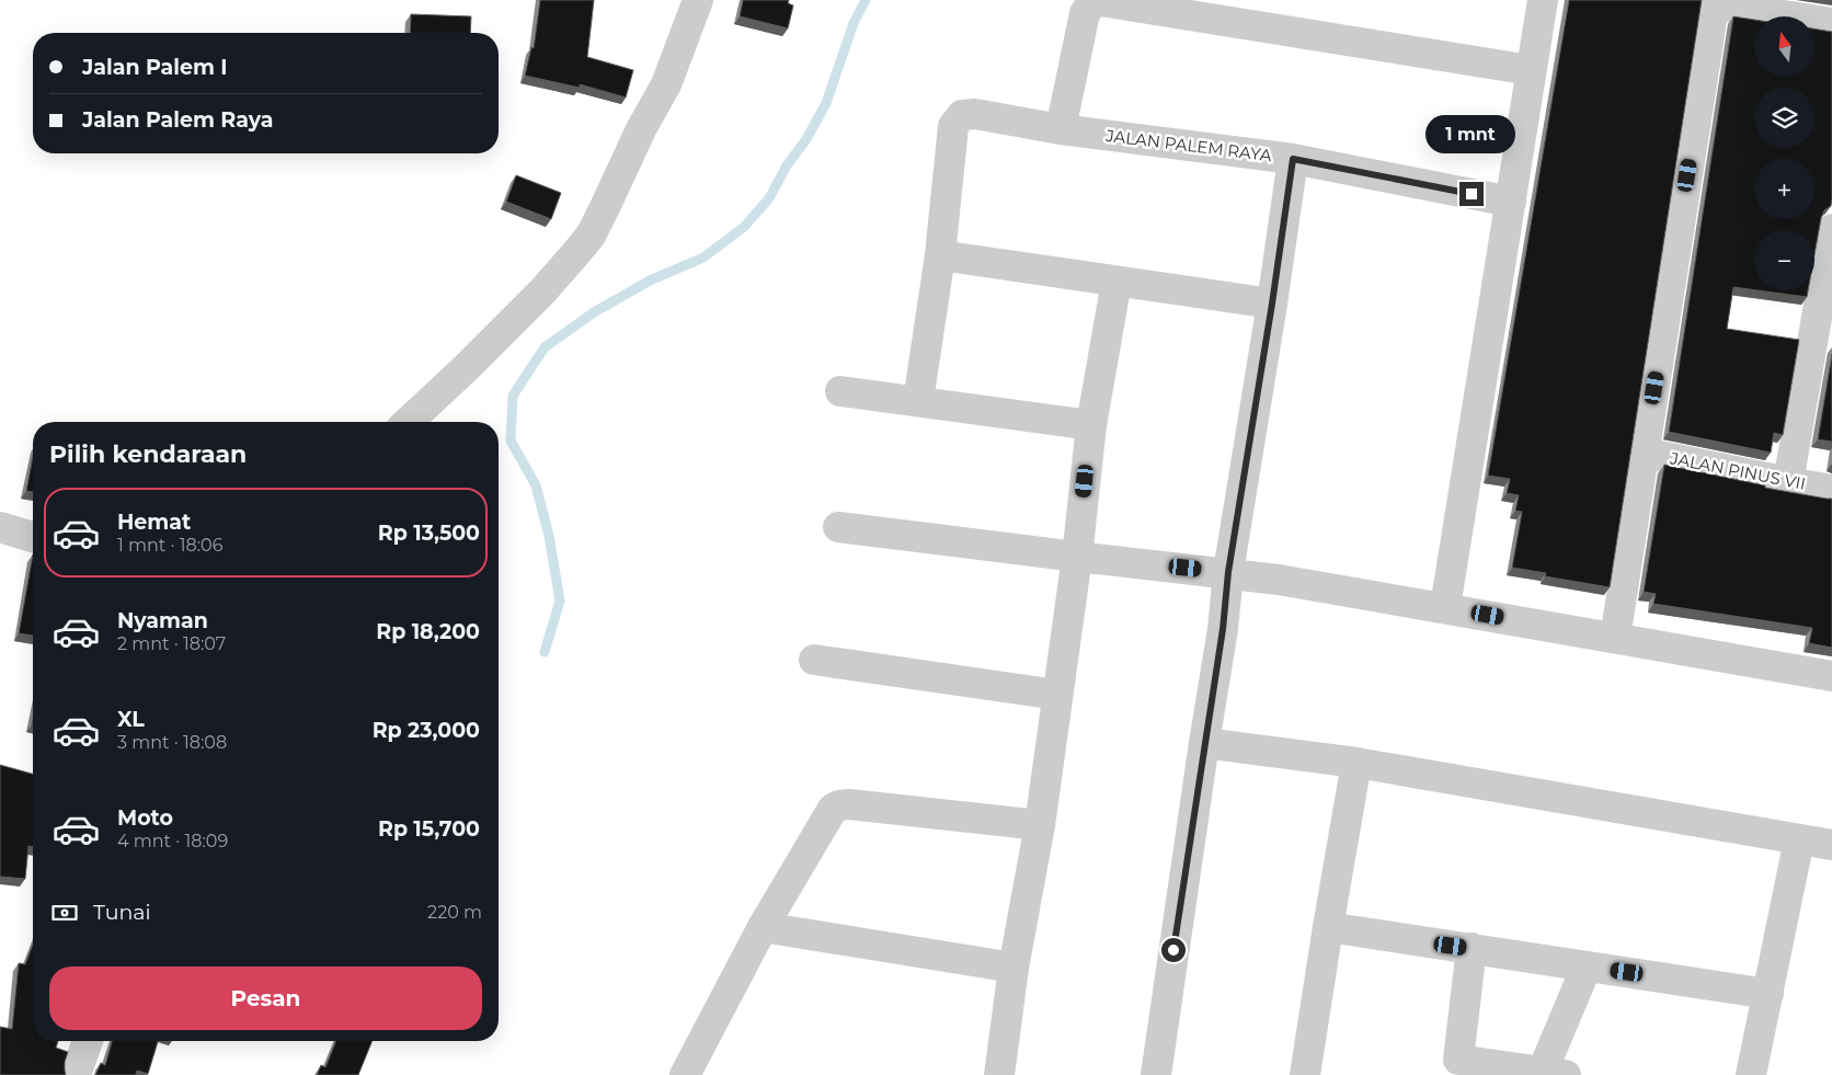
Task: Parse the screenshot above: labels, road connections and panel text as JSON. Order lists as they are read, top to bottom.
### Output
{
  "streets": {
    "street": ["JALAN PALEM RAYA", "JALAN PINUS VII"]
  },
  "north": "top",
  "page": {
    "map_buttons": ["+", "−"],
    "banner": ["Jalan Palem I", "Jalan Palem Raya"],
    "bubble": "1 mnt",
    "heading": "Pilih kendaraan",
    "list": [
      {
        "name": "Hemat",
        "note": "1 mnt · 18:06",
        "value": "Rp 13,500"
      },
      {
        "name": "Nyaman",
        "note": "2 mnt · 18:07",
        "value": "Rp 18,200"
      },
      {
        "name": "XL",
        "note": "3 mnt · 18:08",
        "value": "Rp 23,000"
      },
      {
        "name": "Moto",
        "note": "4 mnt · 18:09",
        "value": "Rp 15,700"
      }
    ],
    "pay": ["Tunai", "220 m"],
    "buttons": "Pesan"
  }
}
